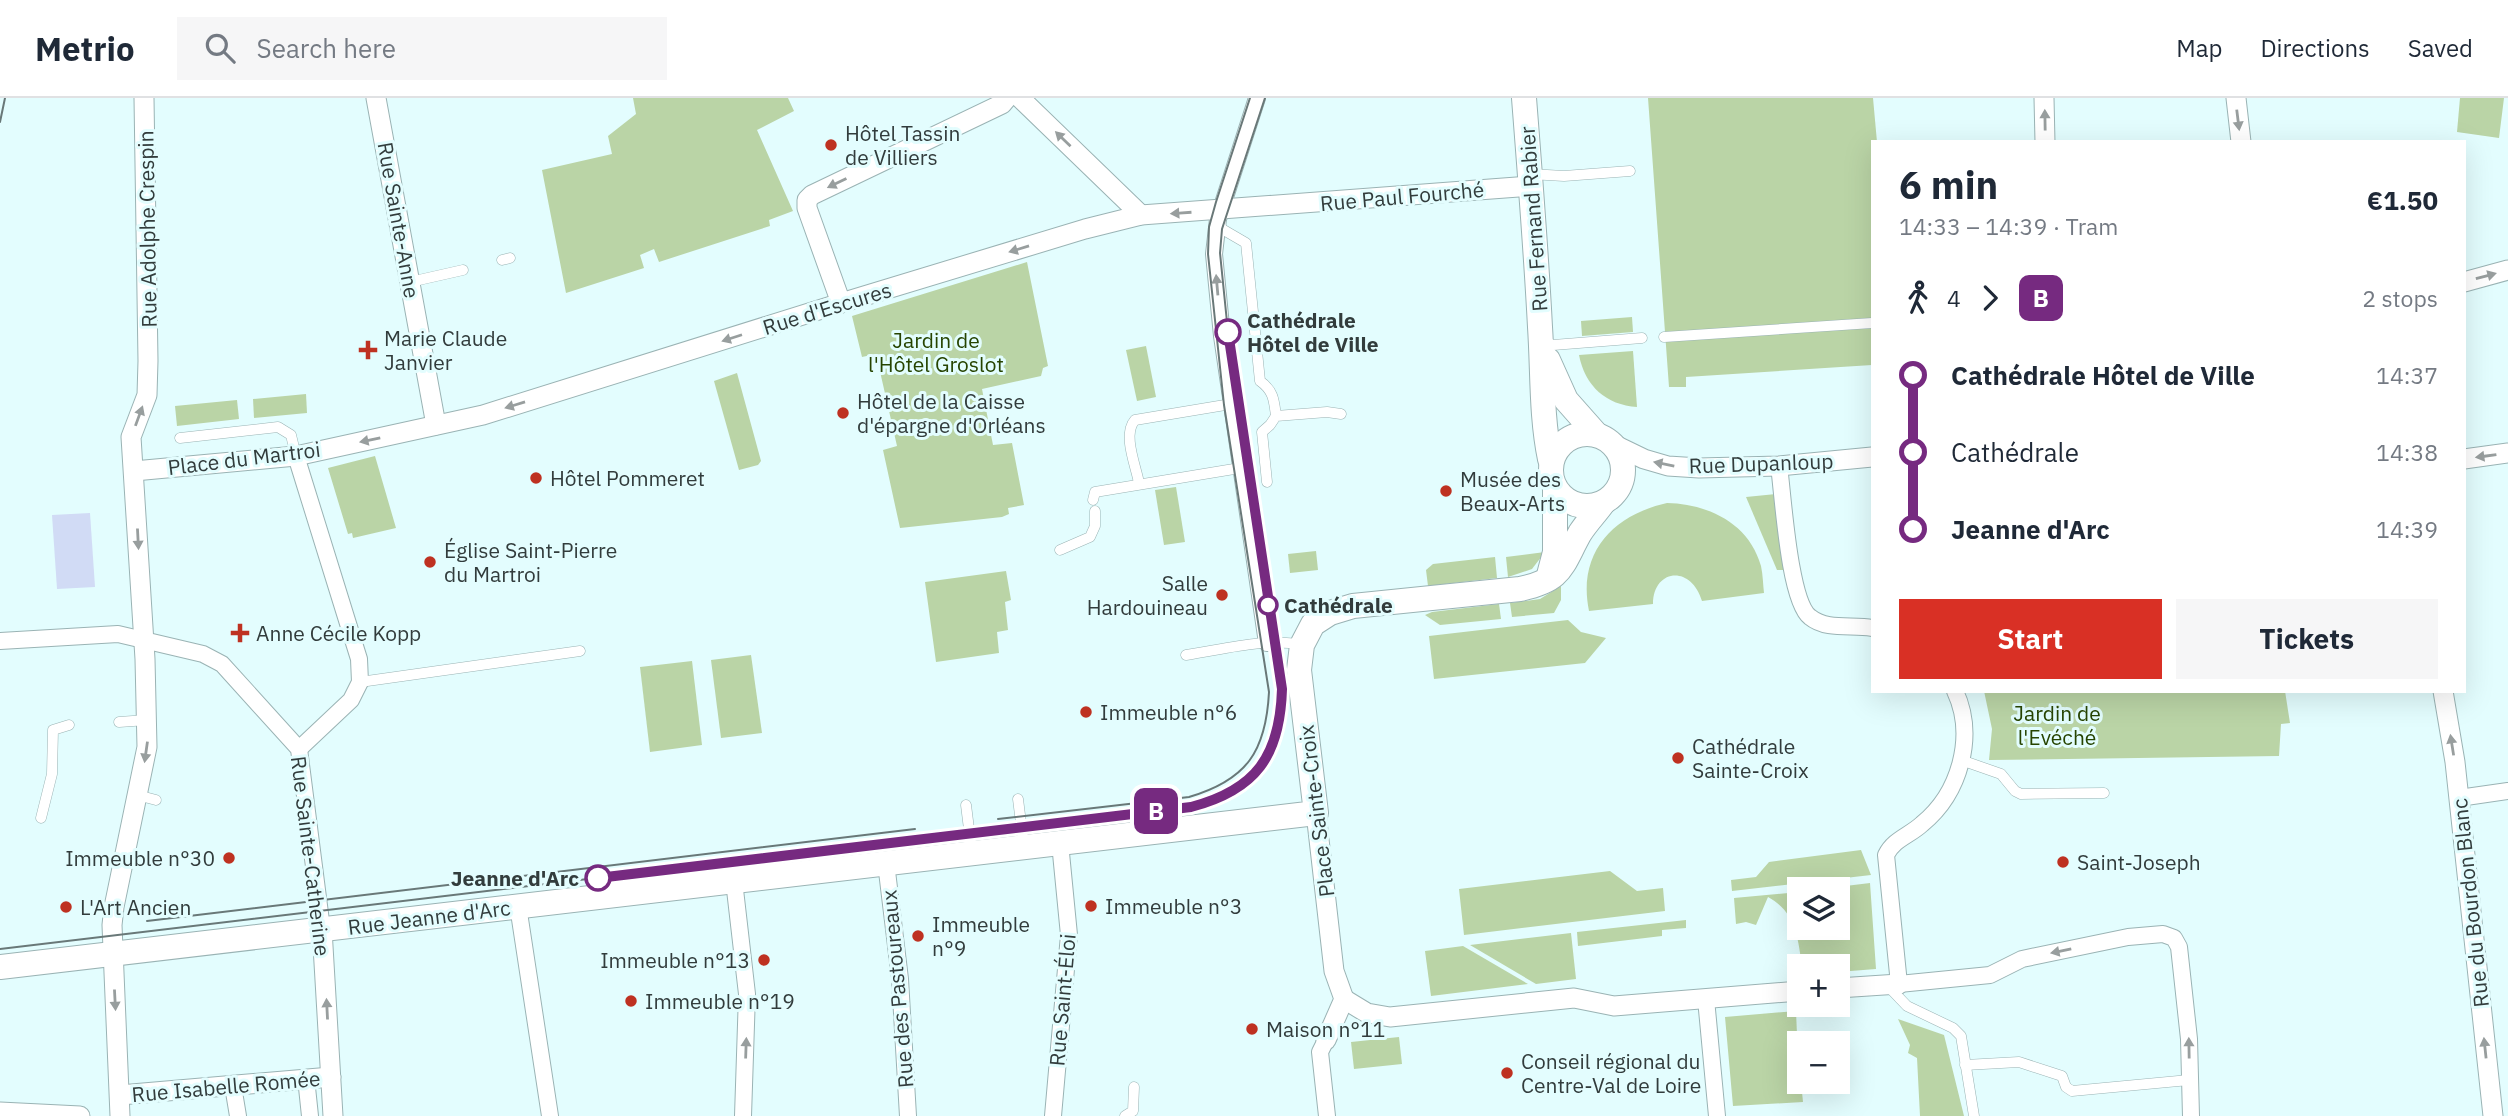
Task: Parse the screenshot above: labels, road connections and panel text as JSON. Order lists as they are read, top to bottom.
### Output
{
  "streets": {
    "street": [
      "Rue Paul Fourché",
      "Rue Fernand Rabier",
      "Rue Sainte-Anne",
      "Rue Adolphe Crespin",
      "Rue d'Escures",
      "Place du Martroi",
      "Rue Dupanloup",
      "Place Sainte-Croix",
      "Rue Sainte-Catherine",
      "Rue du Bourdon Blanc",
      "Rue Jeanne d'Arc",
      "Rue des Pastoureaux",
      "Rue Saint-Éloi",
      "Rue Isabelle Romée"
    ]
  },
  "crossings": [
    ["Rue Paul Fourché", "Rue Fernand Rabier"],
    ["Rue Paul Fourché", "Rue d'Escures"],
    ["Rue Fernand Rabier", "Rue Dupanloup"],
    ["Rue Sainte-Anne", "Rue d'Escures"],
    ["Rue Sainte-Anne", "Place du Martroi"],
    ["Rue Adolphe Crespin", "Place du Martroi"],
    ["Rue d'Escures", "Place du Martroi"],
    ["Place Sainte-Croix", "Rue Jeanne d'Arc"],
    ["Rue Sainte-Catherine", "Rue Jeanne d'Arc"],
    ["Rue Sainte-Catherine", "Rue Isabelle Romée"],
    ["Rue Jeanne d'Arc", "Rue des Pastoureaux"],
    ["Rue Jeanne d'Arc", "Rue Saint-Éloi"]
  ],
  "one_way": [
    "Rue Adolphe Crespin",
    "Rue d'Escures",
    "Place du Martroi",
    "Rue Dupanloup",
    "Rue du Bourdon Blanc"
  ],
  "parks": ["Jardin de l'Hôtel Groslot", "Jardin de l'Evéché"],
  "places": {
    "other": [
      "Hôtel Tassin de Villiers",
      "Cathédrale Hôtel de Ville",
      "Hôtel de la Caisse d'épargne d'Orléans",
      "Hôtel Pommeret",
      "Musée des Beaux-Arts",
      "Église Saint-Pierre du Martroi",
      "Salle Hardouineau",
      "Cathédrale",
      "Immeuble n°6",
      "Cathédrale Sainte-Croix",
      "Immeuble n°30",
      "Saint-Joseph",
      "Jeanne d'Arc",
      "Immeuble n°3",
      "L'Art Ancien",
      "Immeuble n°9",
      "Immeuble n°13",
      "Immeuble n°19",
      "Maison n°11",
      "Conseil régional du Centre-Val de Loire"
    ],
    "health": ["Marie Claude Janvier", "Anne Cécile Kopp"]
  },
  "lines": ["tram line B"],
  "page": {
    "header": "Metrio",
    "search": "Search here",
    "nav": ["Map", "Directions", "Saved"],
    "on_map": "B",
    "heading": ["6 min", "14:33 – 14:39 · Tram", "€1.50"],
    "legs": ["4", "B", "2 stops"],
    "list": [
      {
        "name": "Cathédrale Hôtel de Ville",
        "value": "14:37"
      },
      {
        "name": "Cathédrale",
        "value": "14:38"
      },
      {
        "name": "Jeanne d'Arc",
        "value": "14:39"
      }
    ],
    "buttons": ["Start", "Tickets"],
    "map_buttons": ["+", "−"]
  }
}
